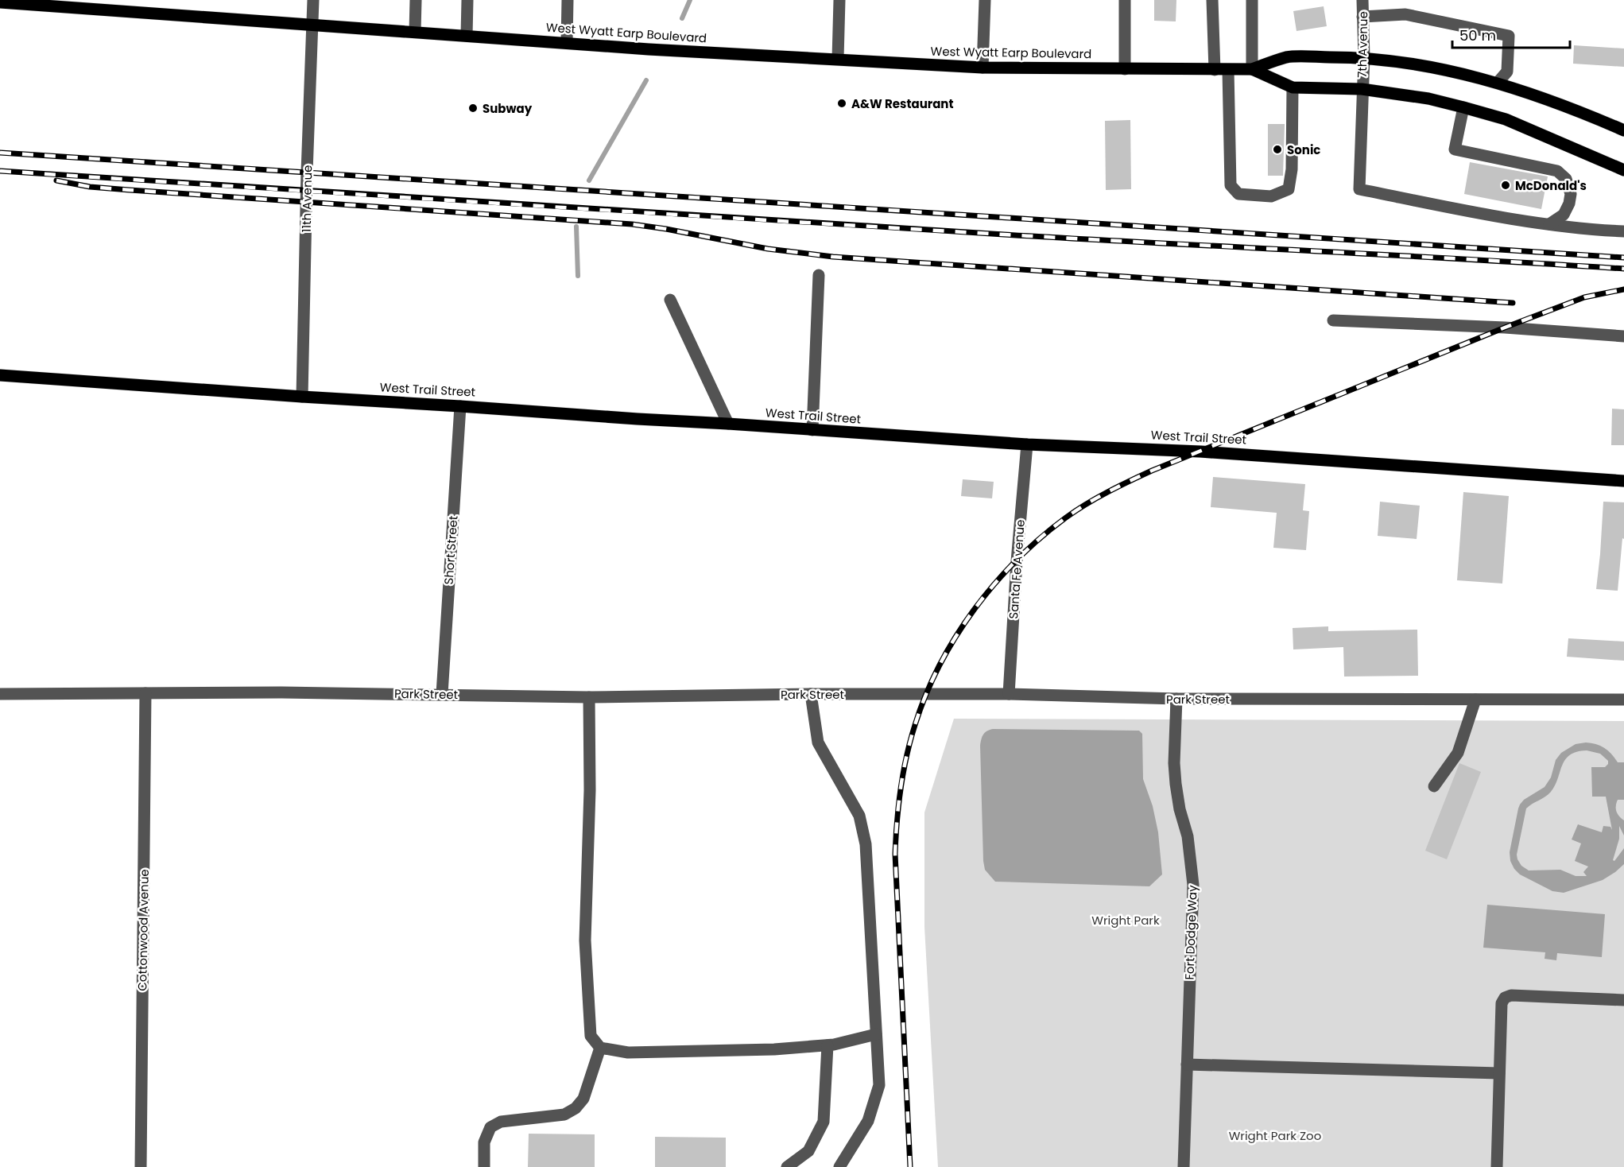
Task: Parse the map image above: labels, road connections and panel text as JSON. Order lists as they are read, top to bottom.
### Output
{
  "streets": {
    "main road": ["West Wyatt Earp Boulevard", "West Trail Street"],
    "street": [
      "7th Avenue",
      "11th Avenue",
      "Short Street",
      "Santa Fe Avenue",
      "Park Street",
      "Cottonwood Avenue",
      "Fort Dodge Way"
    ]
  },
  "crossings": [
    ["West Wyatt Earp Boulevard", "7th Avenue"],
    ["West Wyatt Earp Boulevard", "11th Avenue"],
    ["11th Avenue", "West Trail Street"],
    ["West Trail Street", "Short Street"],
    ["West Trail Street", "Santa Fe Avenue"],
    ["Short Street", "Park Street"],
    ["Santa Fe Avenue", "Park Street"],
    ["Park Street", "Cottonwood Avenue"],
    ["Park Street", "Fort Dodge Way"]
  ],
  "parks": ["Wright Park", "Wright Park Zoo"],
  "places": [
    "A&W Restaurant",
    "Subway",
    "Sonic",
    "McDonald's"
  ],
  "scale_bar": "50 m"
}
